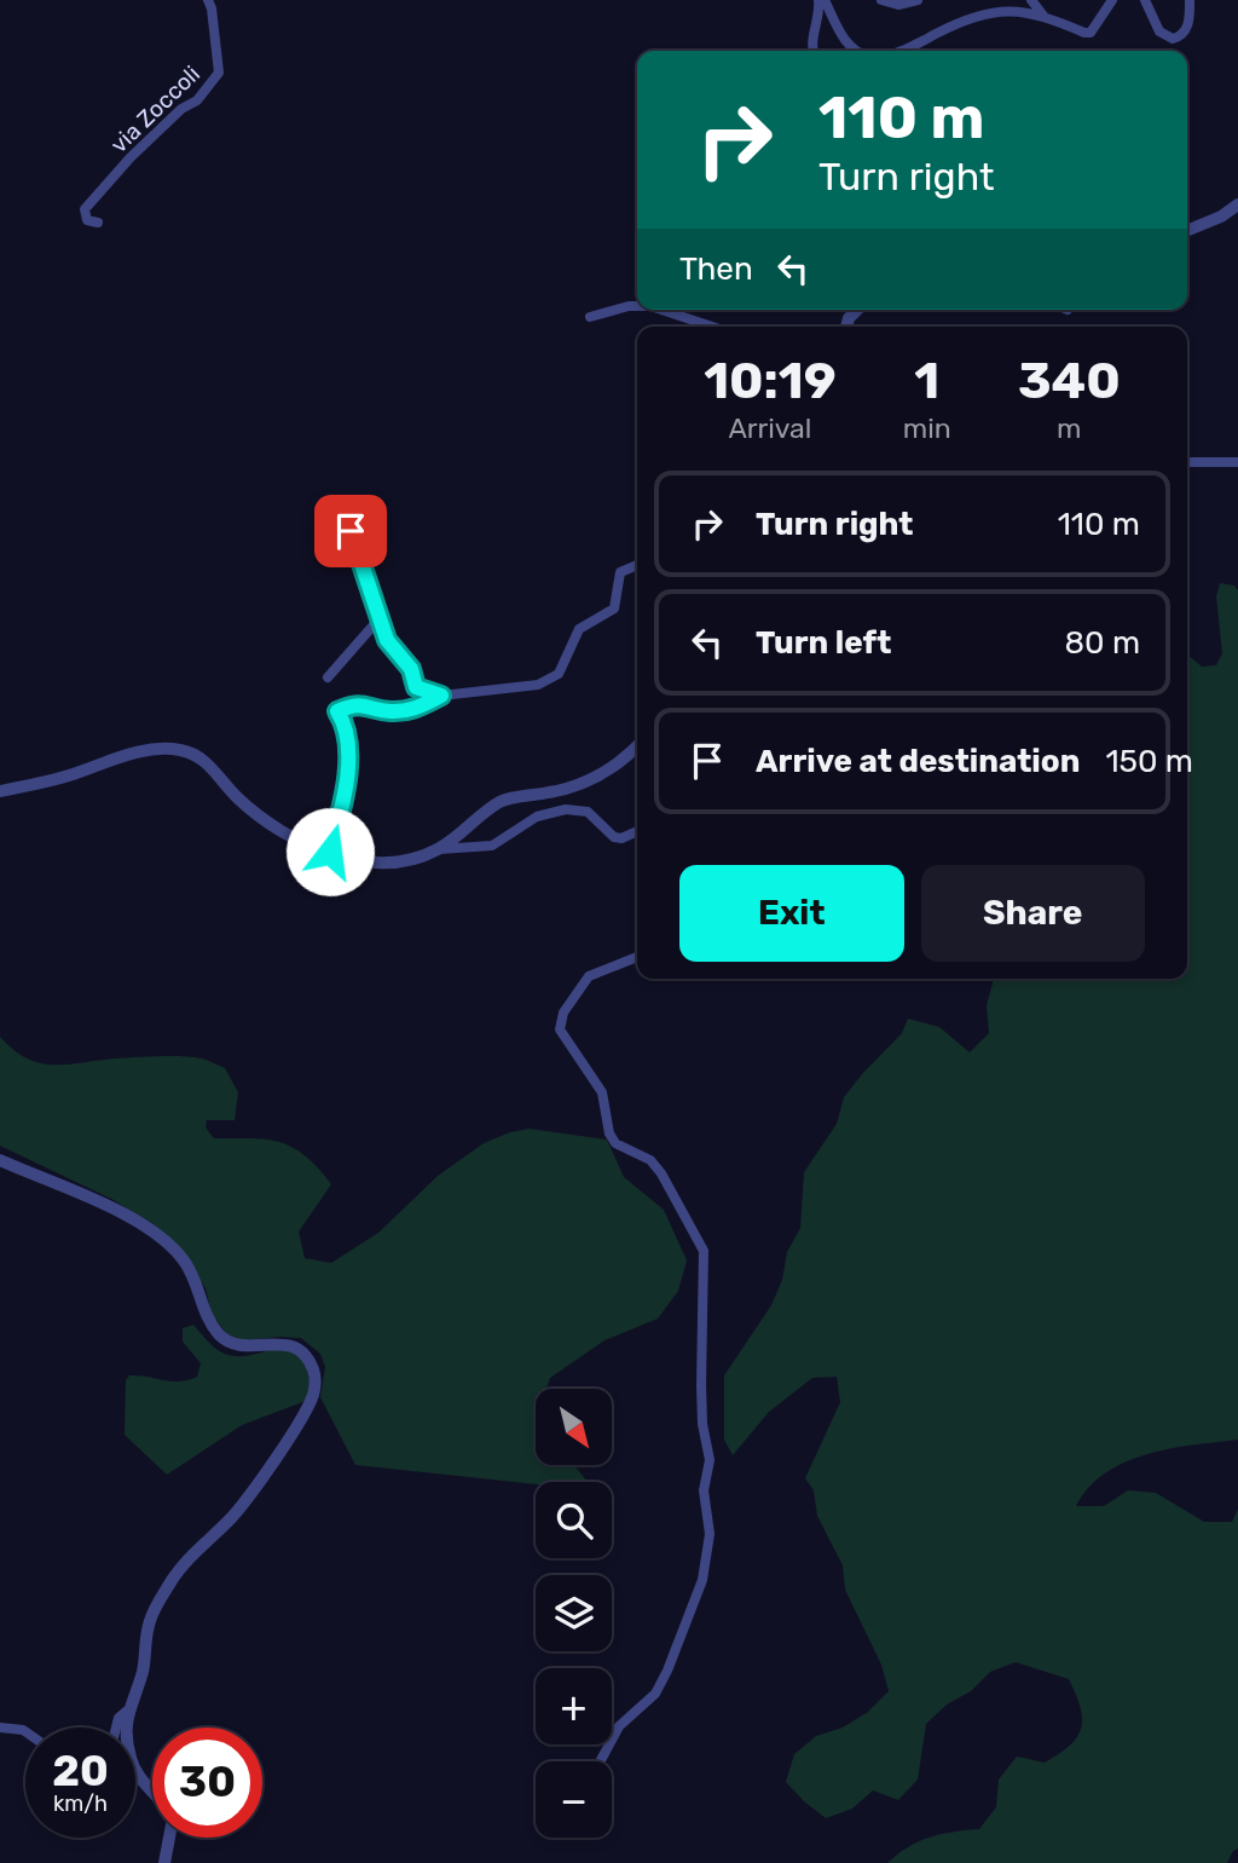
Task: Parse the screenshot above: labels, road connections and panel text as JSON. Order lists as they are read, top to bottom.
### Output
{
  "streets": {
    "street": ["via Zoccoli"]
  },
  "north": "bottom right",
  "page": {
    "turn": ["110 m", "Turn right"],
    "then": "Then",
    "eta": [
      "10:19",
      "Arrival",
      "1",
      "min",
      "340",
      "m"
    ],
    "list": [
      {
        "name": "Turn right",
        "value": "110 m"
      },
      {
        "name": "Turn left",
        "value": "80 m"
      },
      {
        "name": "Arrive at destination",
        "value": "150 m"
      }
    ],
    "buttons": ["Exit", "Share"],
    "map_buttons": ["+", "−"],
    "speed": "20 km/h",
    "limit": "30"
  }
}
